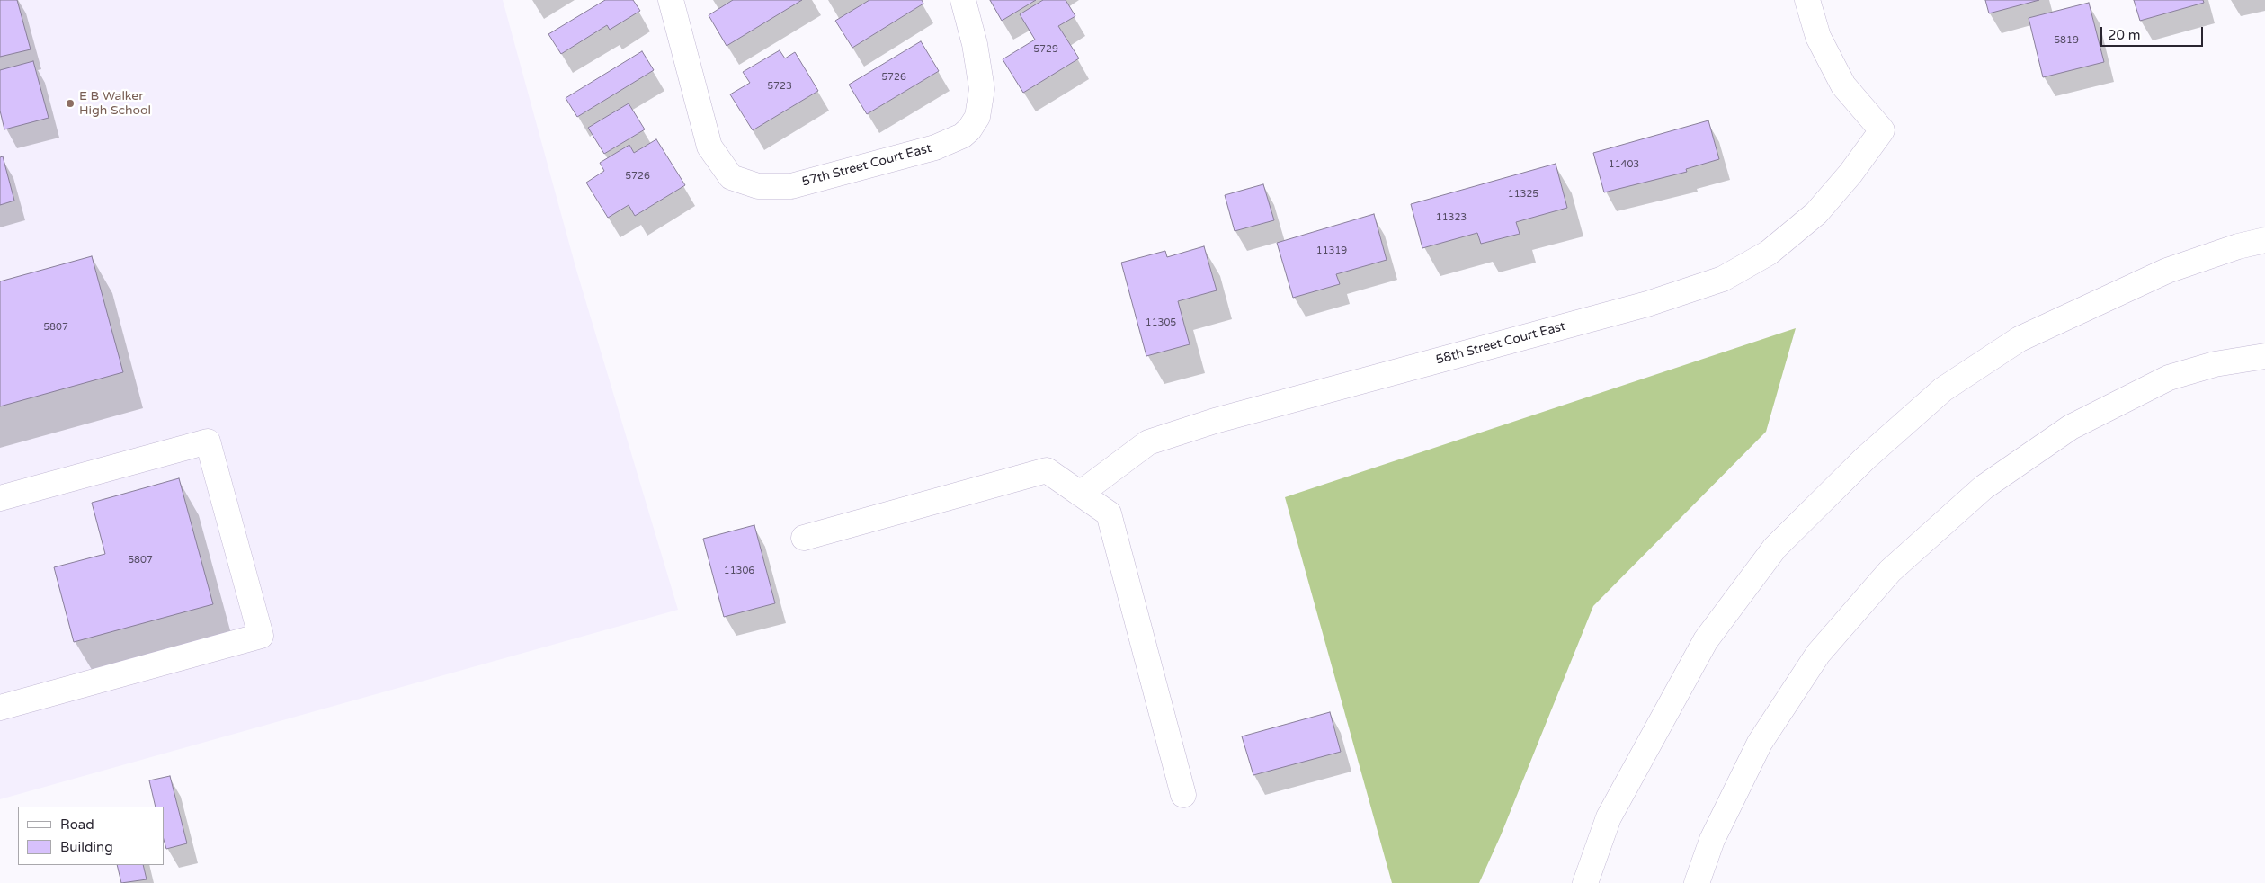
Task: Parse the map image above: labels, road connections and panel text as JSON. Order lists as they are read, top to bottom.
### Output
{
  "streets": {
    "main road": ["57th Street Court East", "58th Street Court East"]
  },
  "places": ["E B Walker High School"],
  "house_numbers": [
    "5819",
    "5729",
    "5726",
    "5723",
    "11403",
    "5726",
    "11325",
    "11323",
    "11319",
    "11305",
    "5807",
    "5807",
    "11306"
  ],
  "legend": ["Road", "Building"],
  "scale_bar": "20 m"
}
